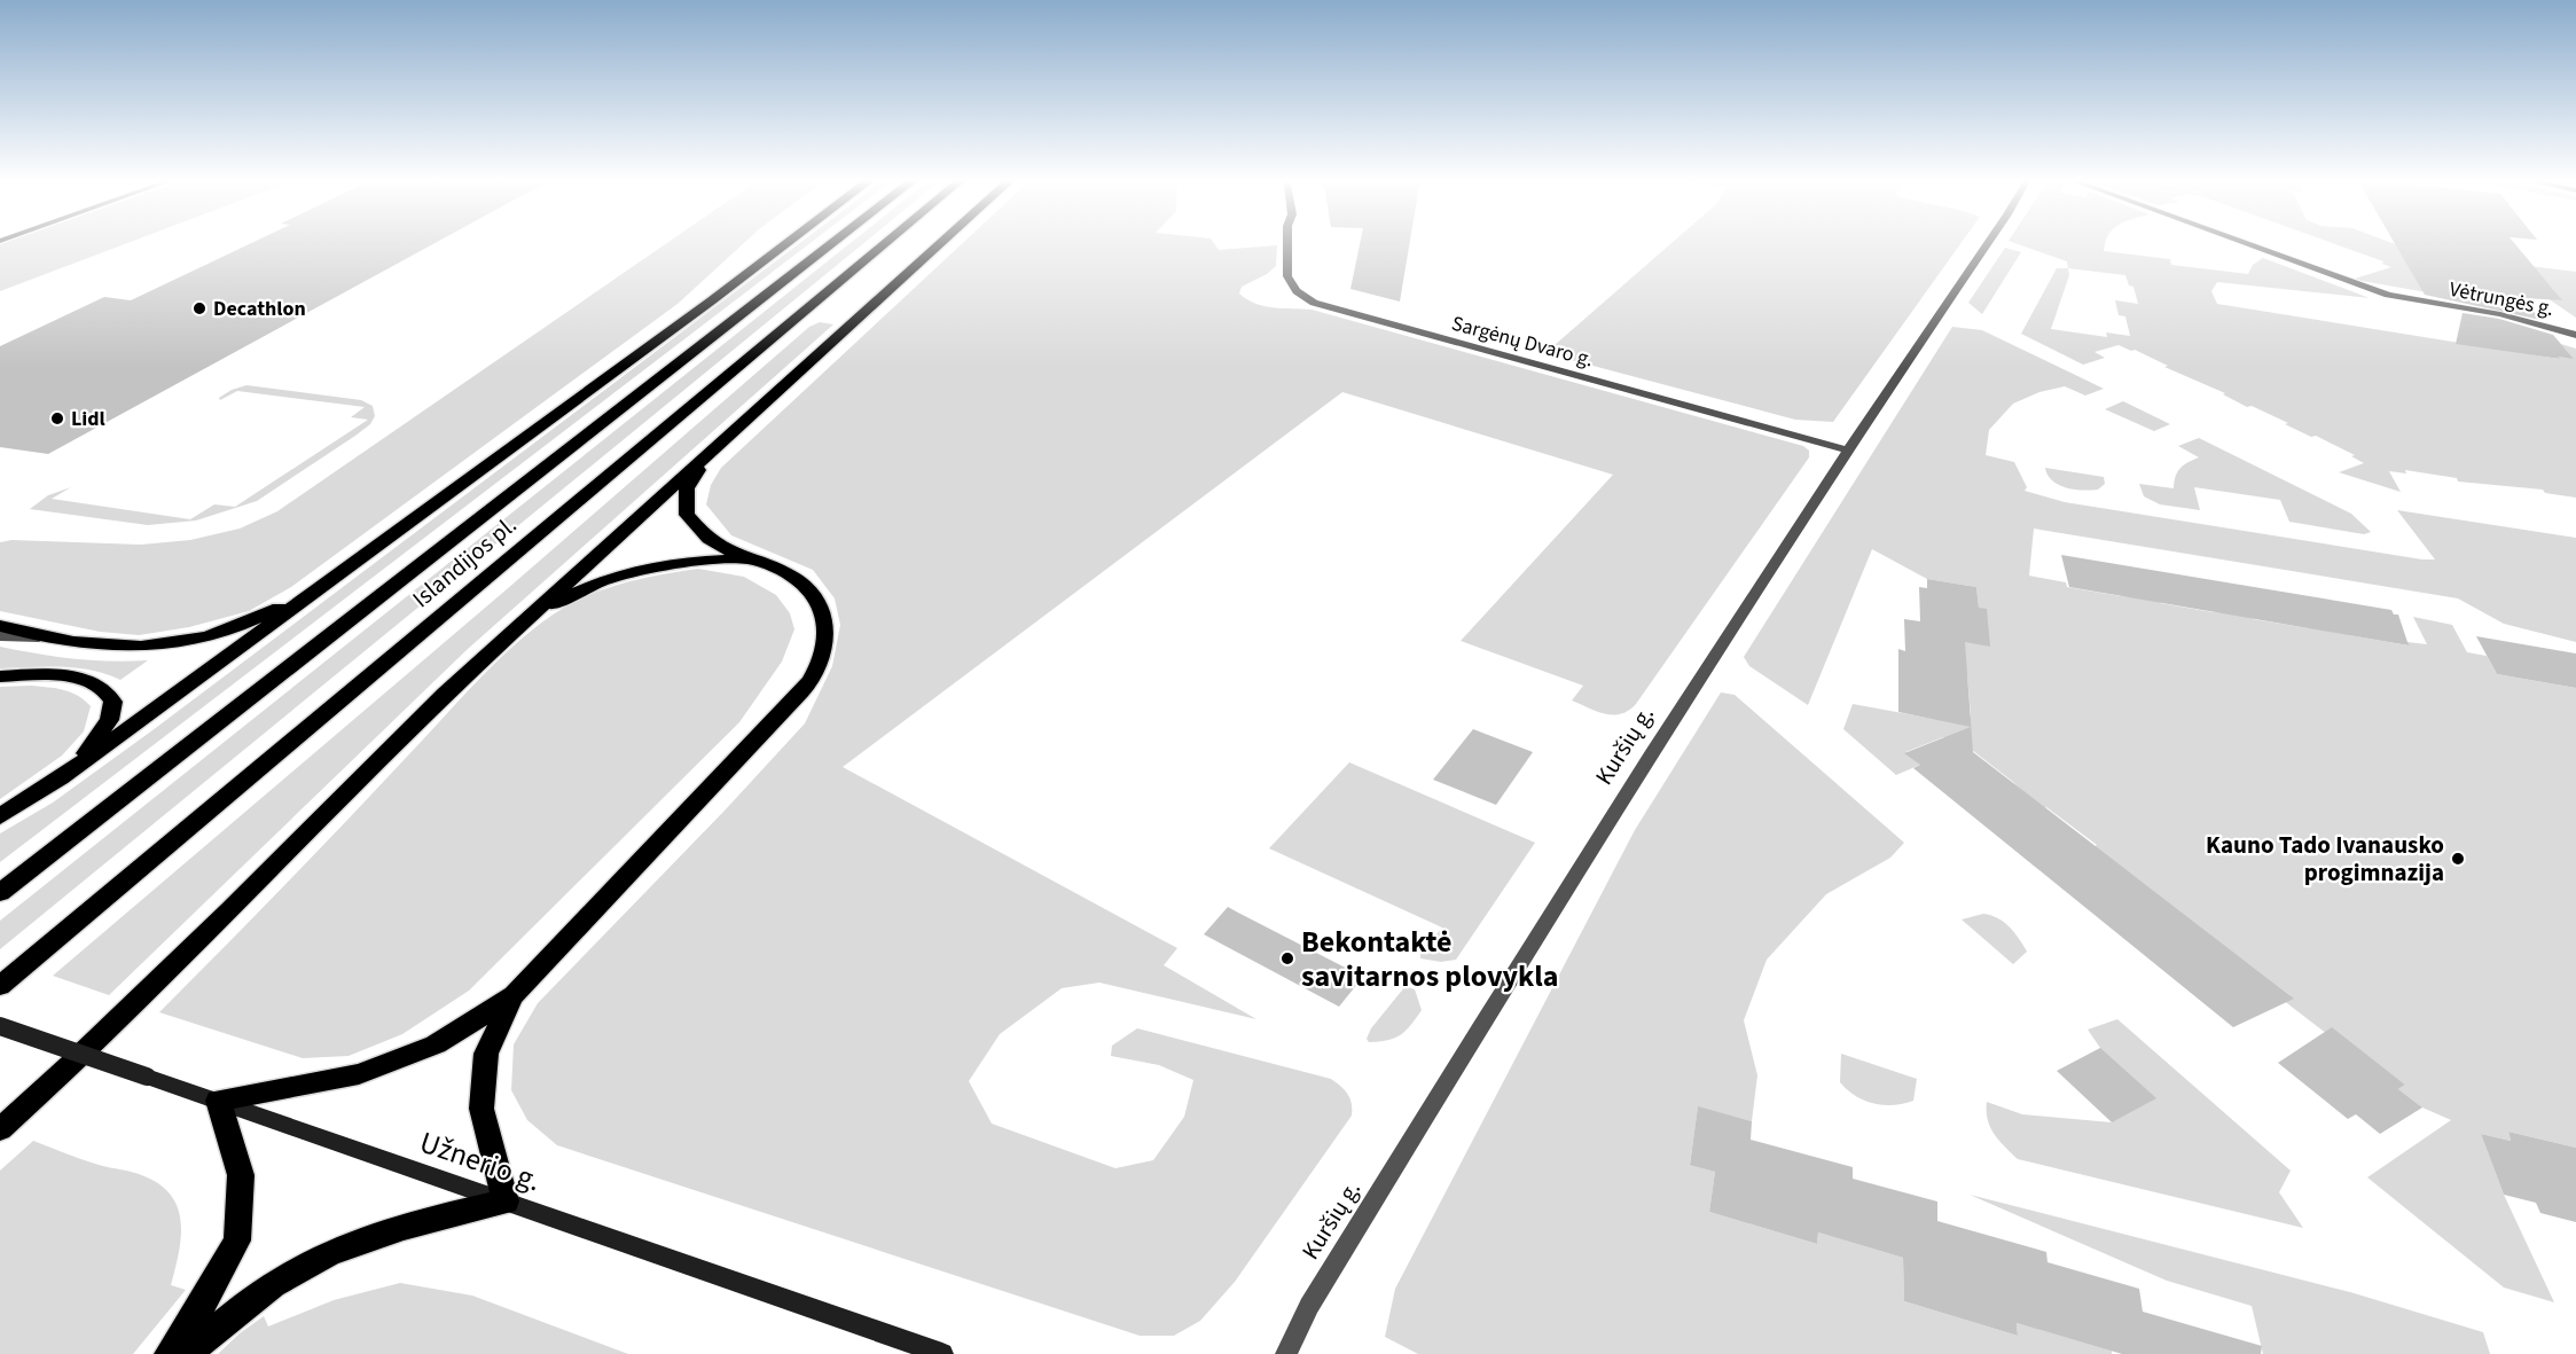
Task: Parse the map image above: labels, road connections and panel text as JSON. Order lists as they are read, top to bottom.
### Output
{
  "streets": {
    "highway": ["Islandijos pl."],
    "main road": ["Užnerio g."],
    "street": ["Vėtrungės g.", "Sargėnų Dvaro g.", "Kuršių g."]
  },
  "crossings": [
    ["Sargėnų Dvaro g.", "Kuršių g."]
  ],
  "places": [
    "Decathlon",
    "Lidl",
    "Kauno Tado Ivanausko progimnazija",
    "Bekontaktė savitarnos plovykla"
  ]
}
